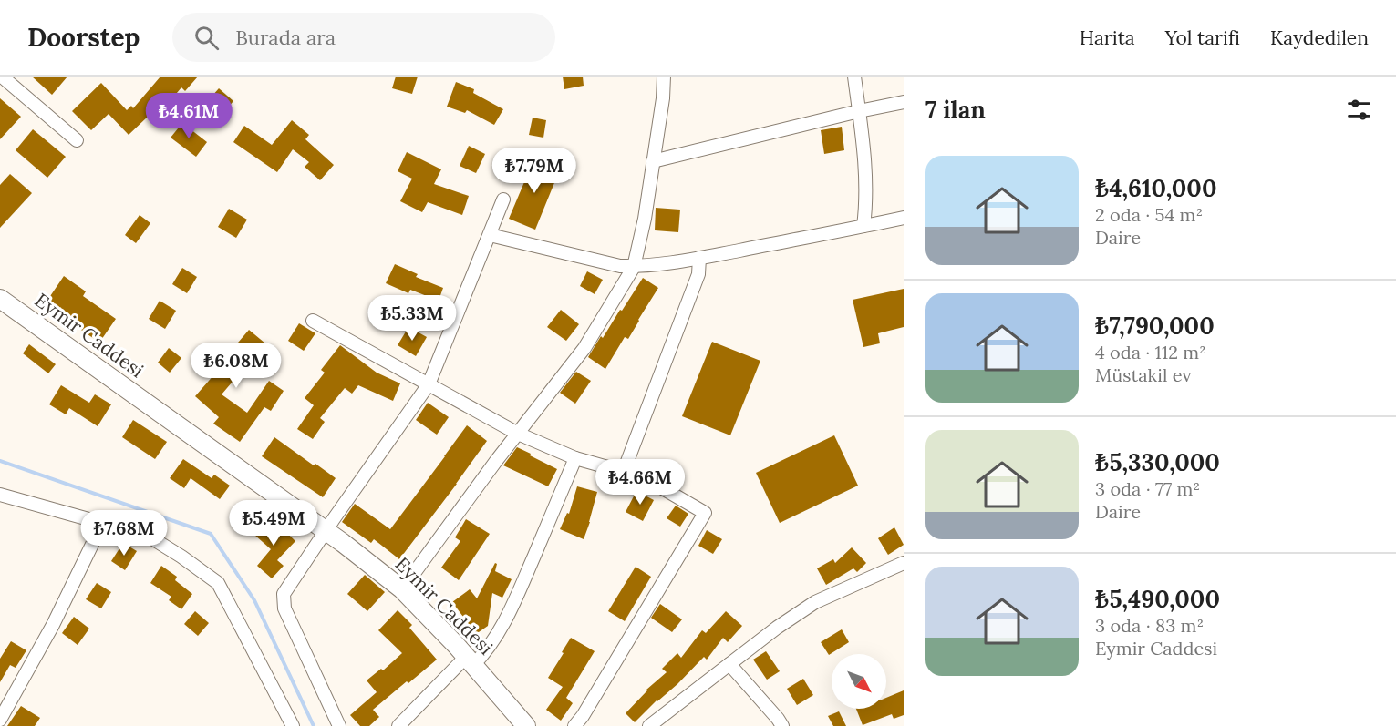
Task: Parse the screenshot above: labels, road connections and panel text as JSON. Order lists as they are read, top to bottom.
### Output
{
  "streets": {
    "main road": ["Eymir Caddesi"]
  },
  "north": "bottom right",
  "page": {
    "header": "Doorstep",
    "search": "Burada ara",
    "nav": ["Harita", "Yol tarifi", "Kaydedilen"],
    "heading": "7 ilan",
    "price": [
      "₺4.61M",
      "₺7.79M",
      "₺5.33M",
      "₺6.08M",
      "₺4.66M",
      "₺5.49M",
      "₺7.68M"
    ],
    "list": [
      {
        "name": "₺4,610,000",
        "note": "2 oda · 54 m² · Daire"
      },
      {
        "name": "₺7,790,000",
        "note": "4 oda · 112 m² · Müstakil ev"
      },
      {
        "name": "₺5,330,000",
        "note": "3 oda · 77 m² · Daire"
      },
      {
        "name": "₺5,490,000",
        "note": "3 oda · 83 m² · Eymir Caddesi"
      }
    ]
  }
}
